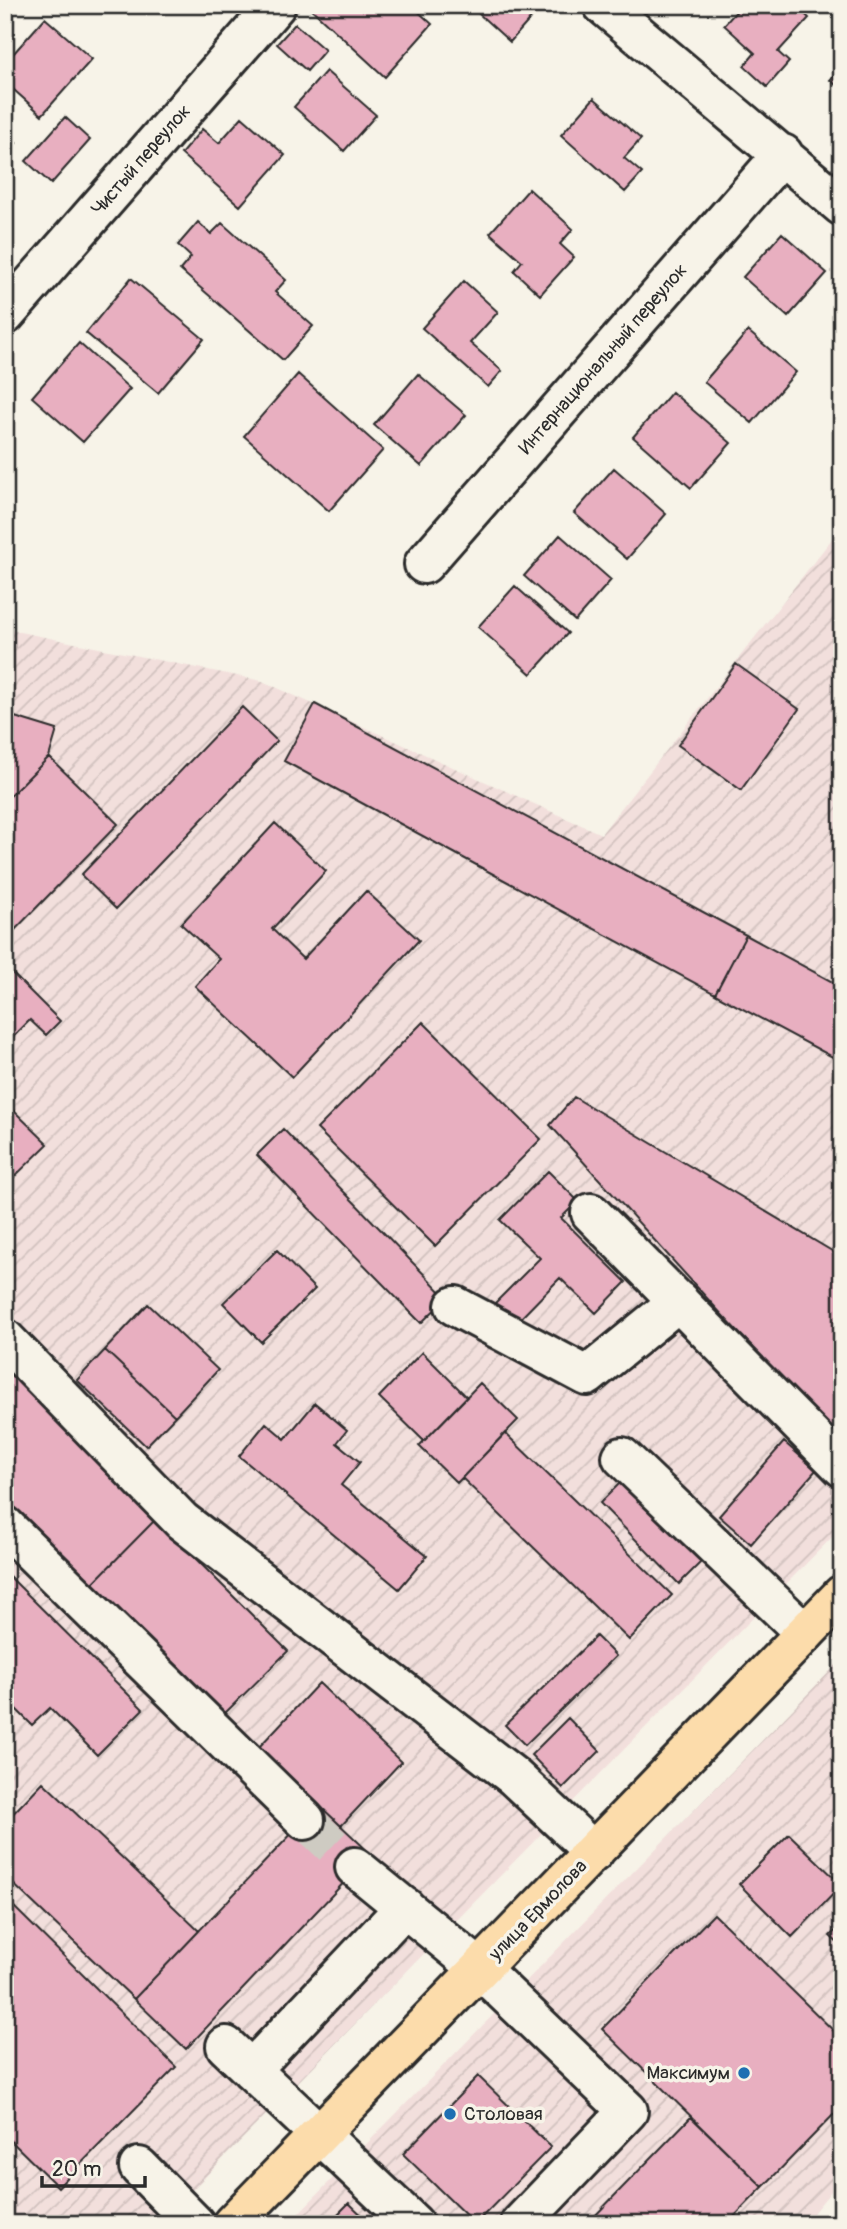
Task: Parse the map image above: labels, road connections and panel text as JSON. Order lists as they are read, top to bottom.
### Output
{
  "streets": {
    "main road": ["улица Ермолова"],
    "street": ["Чистый переулок", "Интернациональный переулок"]
  },
  "places": ["Максимум", "Столовая"],
  "scale_bar": "20 m"
}
